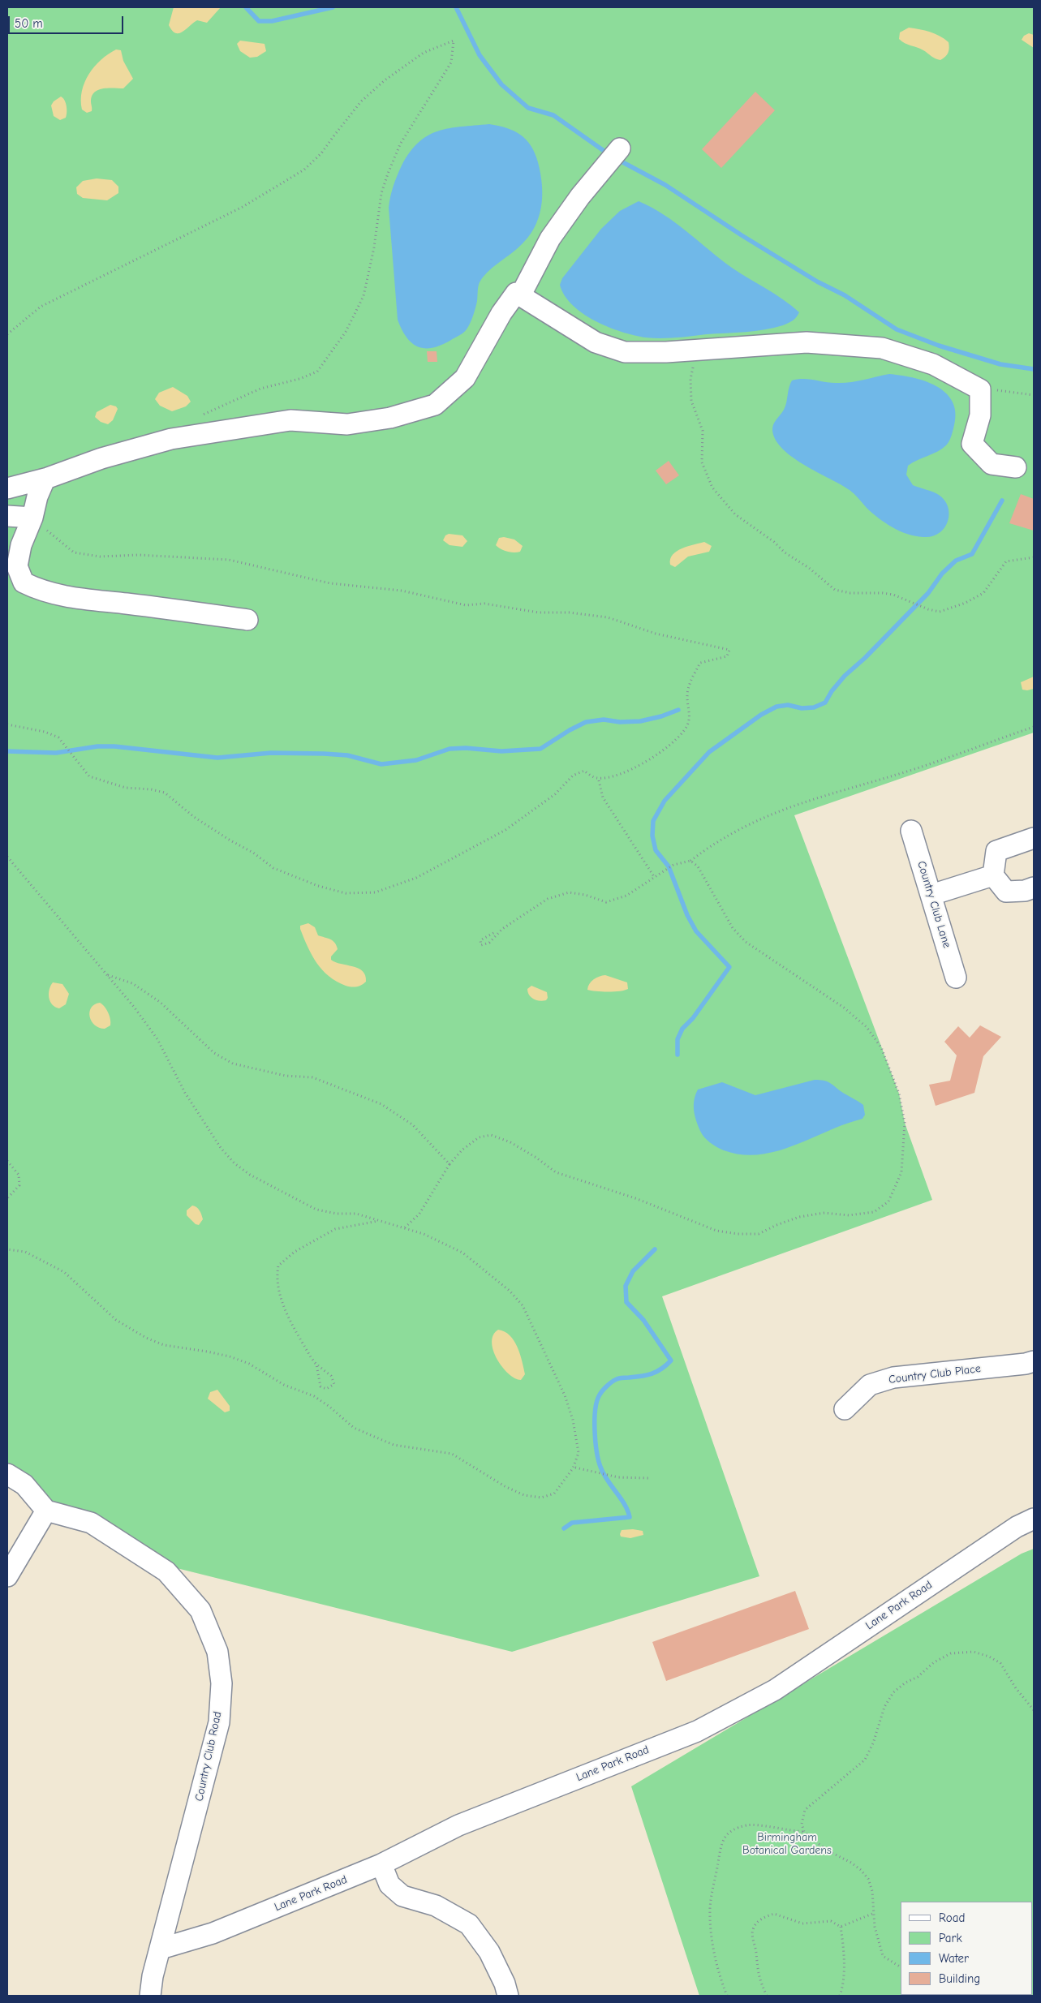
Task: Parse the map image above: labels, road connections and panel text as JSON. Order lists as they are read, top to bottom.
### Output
{
  "streets": {
    "street": [
      "Country Club Lane",
      "Country Club Place",
      "Lane Park Road",
      "Country Club Road"
    ]
  },
  "crossings": [
    ["Lane Park Road", "Country Club Road"]
  ],
  "parks": ["Birmingham Botanical Gardens"],
  "legend": [
    "Road",
    "Park",
    "Water",
    "Building"
  ],
  "scale_bar": "50 m"
}
